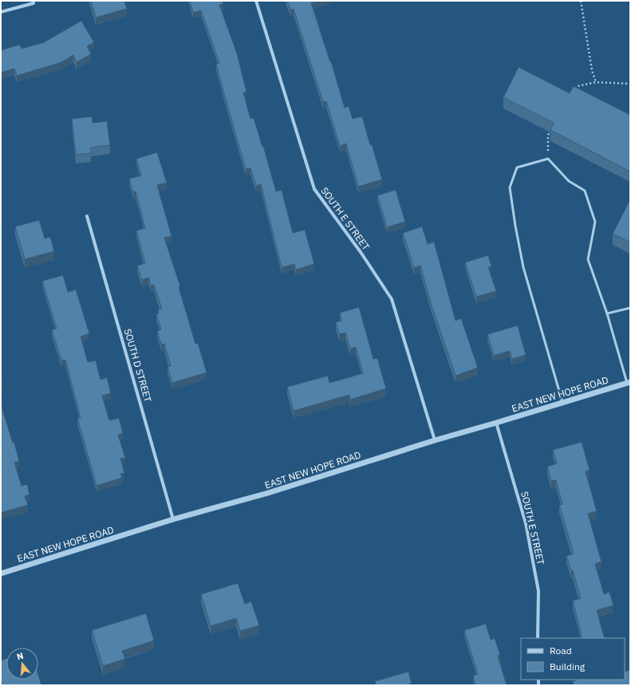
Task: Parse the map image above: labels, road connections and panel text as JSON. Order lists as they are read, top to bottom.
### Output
{
  "streets": {
    "street": ["SOUTH E STREET", "SOUTH D STREET", "EAST NEW HOPE ROAD"]
  },
  "crossings": [
    ["SOUTH E STREET", "EAST NEW HOPE ROAD"],
    ["SOUTH D STREET", "EAST NEW HOPE ROAD"]
  ],
  "legend": ["Road", "Building"],
  "north": "top"
}
